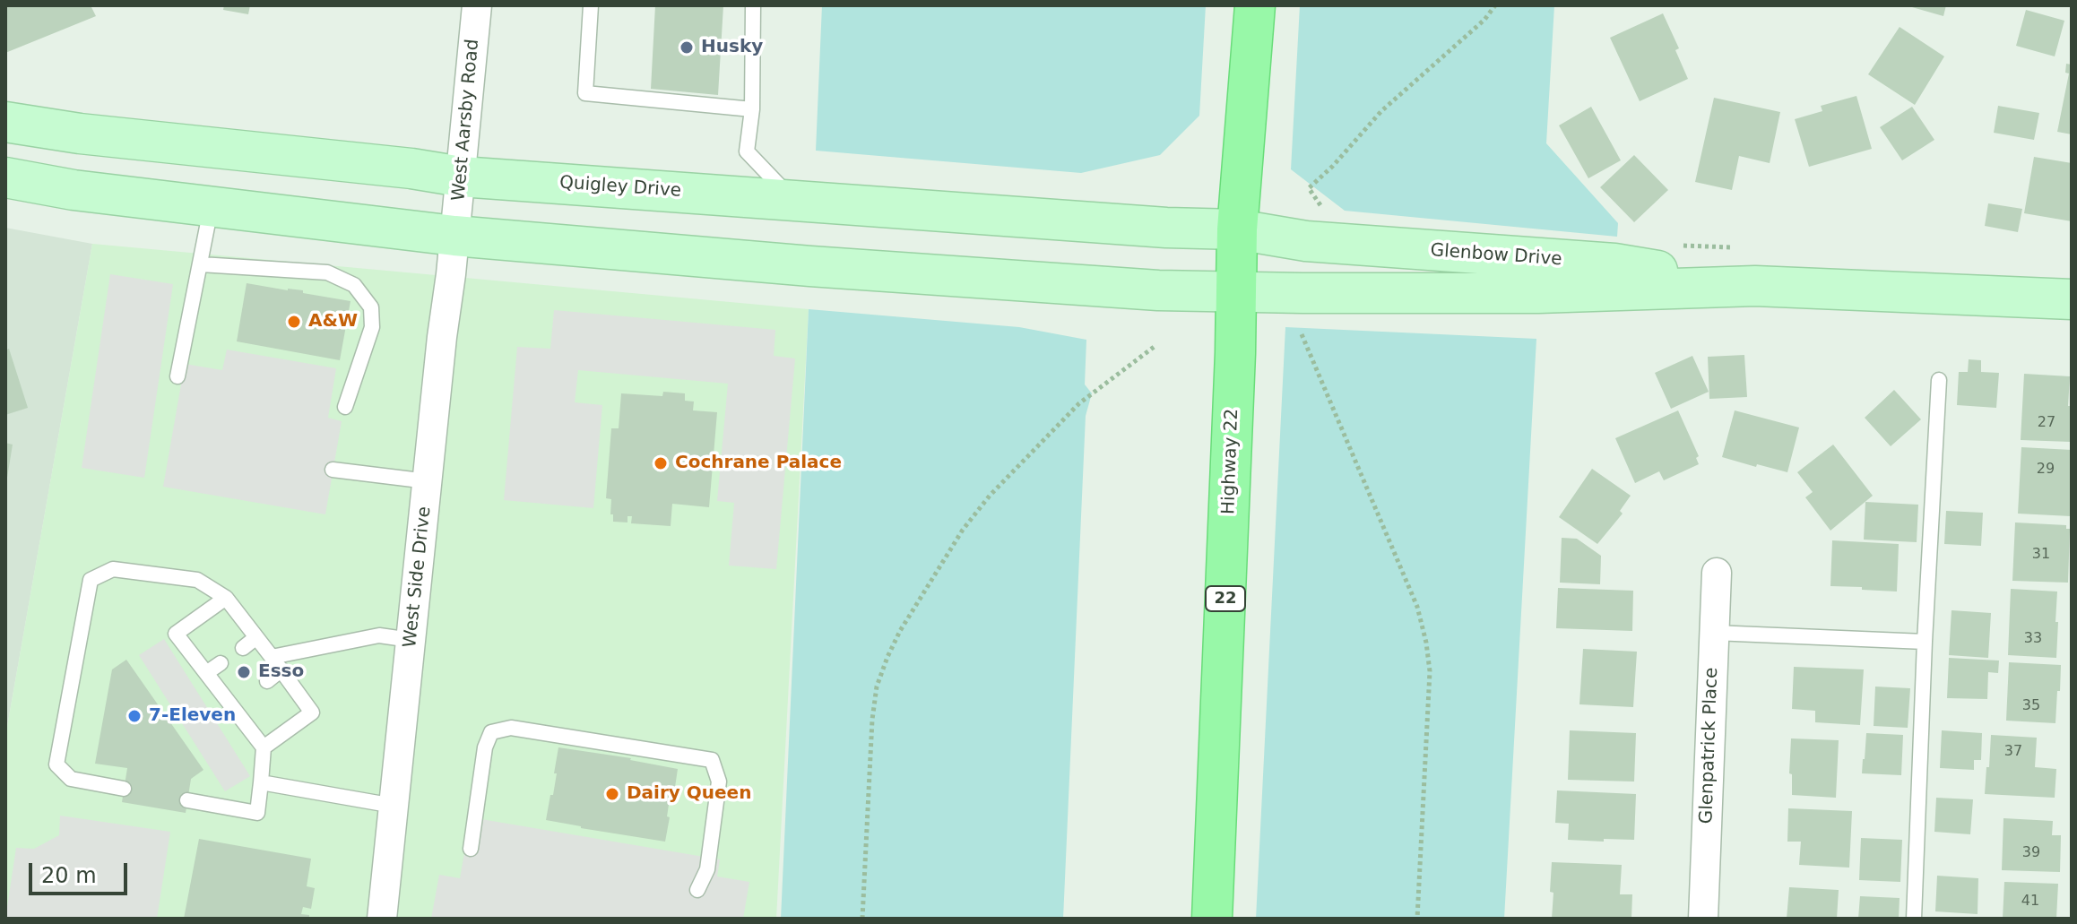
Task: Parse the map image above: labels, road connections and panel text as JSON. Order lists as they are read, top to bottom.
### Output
{
  "streets": {
    "main road": ["Highway 22", "22"],
    "street": [
      "West Aarsby Road",
      "Quigley Drive",
      "Glenbow Drive",
      "West Side Drive",
      "Glenpatrick Place"
    ]
  },
  "crossings": [
    ["West Aarsby Road", "Quigley Drive"],
    ["West Aarsby Road", "West Side Drive"],
    ["Quigley Drive", "Glenbow Drive"],
    ["Quigley Drive", "Highway 22"],
    ["Glenbow Drive", "Highway 22"]
  ],
  "places": [
    "Husky",
    "A&W",
    "Cochrane Palace",
    "Esso",
    "7-Eleven",
    "Dairy Queen"
  ],
  "house_numbers": [
    "27",
    "29",
    "31",
    "33",
    "35",
    "37",
    "39",
    "41"
  ],
  "scale_bar": "20 m"
}
